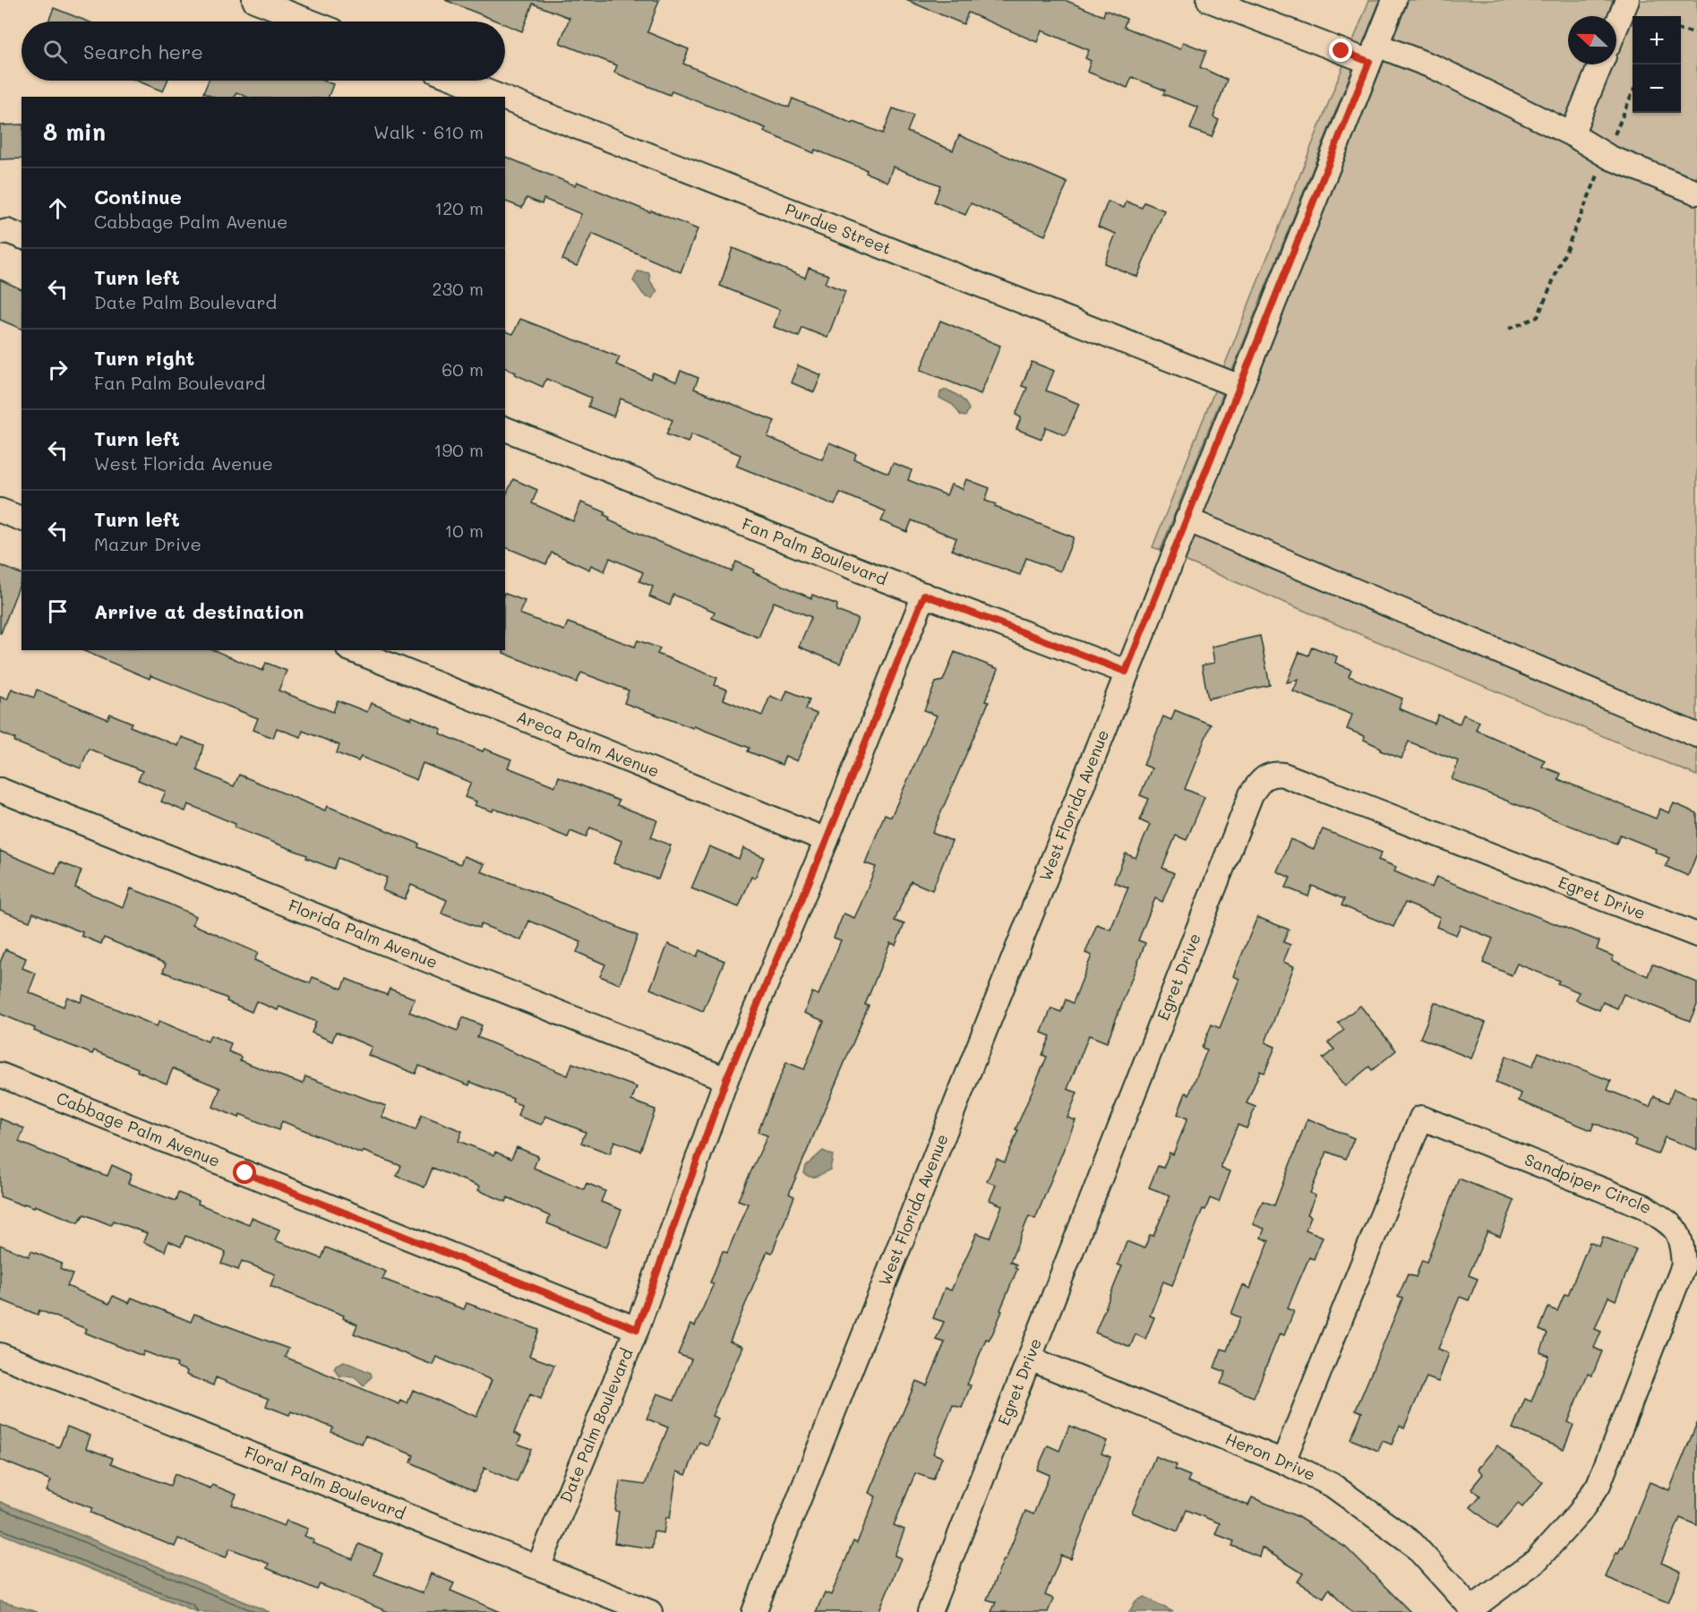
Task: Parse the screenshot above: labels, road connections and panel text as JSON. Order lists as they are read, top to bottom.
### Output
{
  "streets": {
    "street": [
      "Purdue Street",
      "Fan Palm Boulevard",
      "Areca Palm Avenue",
      "West Florida Avenue",
      "Egret Drive",
      "Florida Palm Avenue",
      "Cabbage Palm Avenue",
      "Sandpiper Circle",
      "Date Palm Boulevard",
      "Heron Drive",
      "Floral Palm Boulevard"
    ]
  },
  "crossings": [
    ["Purdue Street", "West Florida Avenue"],
    ["Fan Palm Boulevard", "West Florida Avenue"],
    ["Fan Palm Boulevard", "Date Palm Boulevard"],
    ["Areca Palm Avenue", "Date Palm Boulevard"],
    ["Egret Drive", "Heron Drive"],
    ["Florida Palm Avenue", "Date Palm Boulevard"],
    ["Cabbage Palm Avenue", "Date Palm Boulevard"],
    ["Sandpiper Circle", "Heron Drive"],
    ["Date Palm Boulevard", "Floral Palm Boulevard"]
  ],
  "north": "left",
  "page": {
    "map_buttons": ["+", "−"],
    "search": "Search here",
    "heading": ["8 min", "Walk · 610 m"],
    "list": [
      ["Continue", "Cabbage Palm Avenue", "120 m"],
      ["Turn left", "Date Palm Boulevard", "230 m"],
      ["Turn right", "Fan Palm Boulevard", "60 m"],
      ["Turn left", "West Florida Avenue", "190 m"],
      ["Turn left", "Mazur Drive", "10 m"],
      "Arrive at destination"
    ]
  }
}
